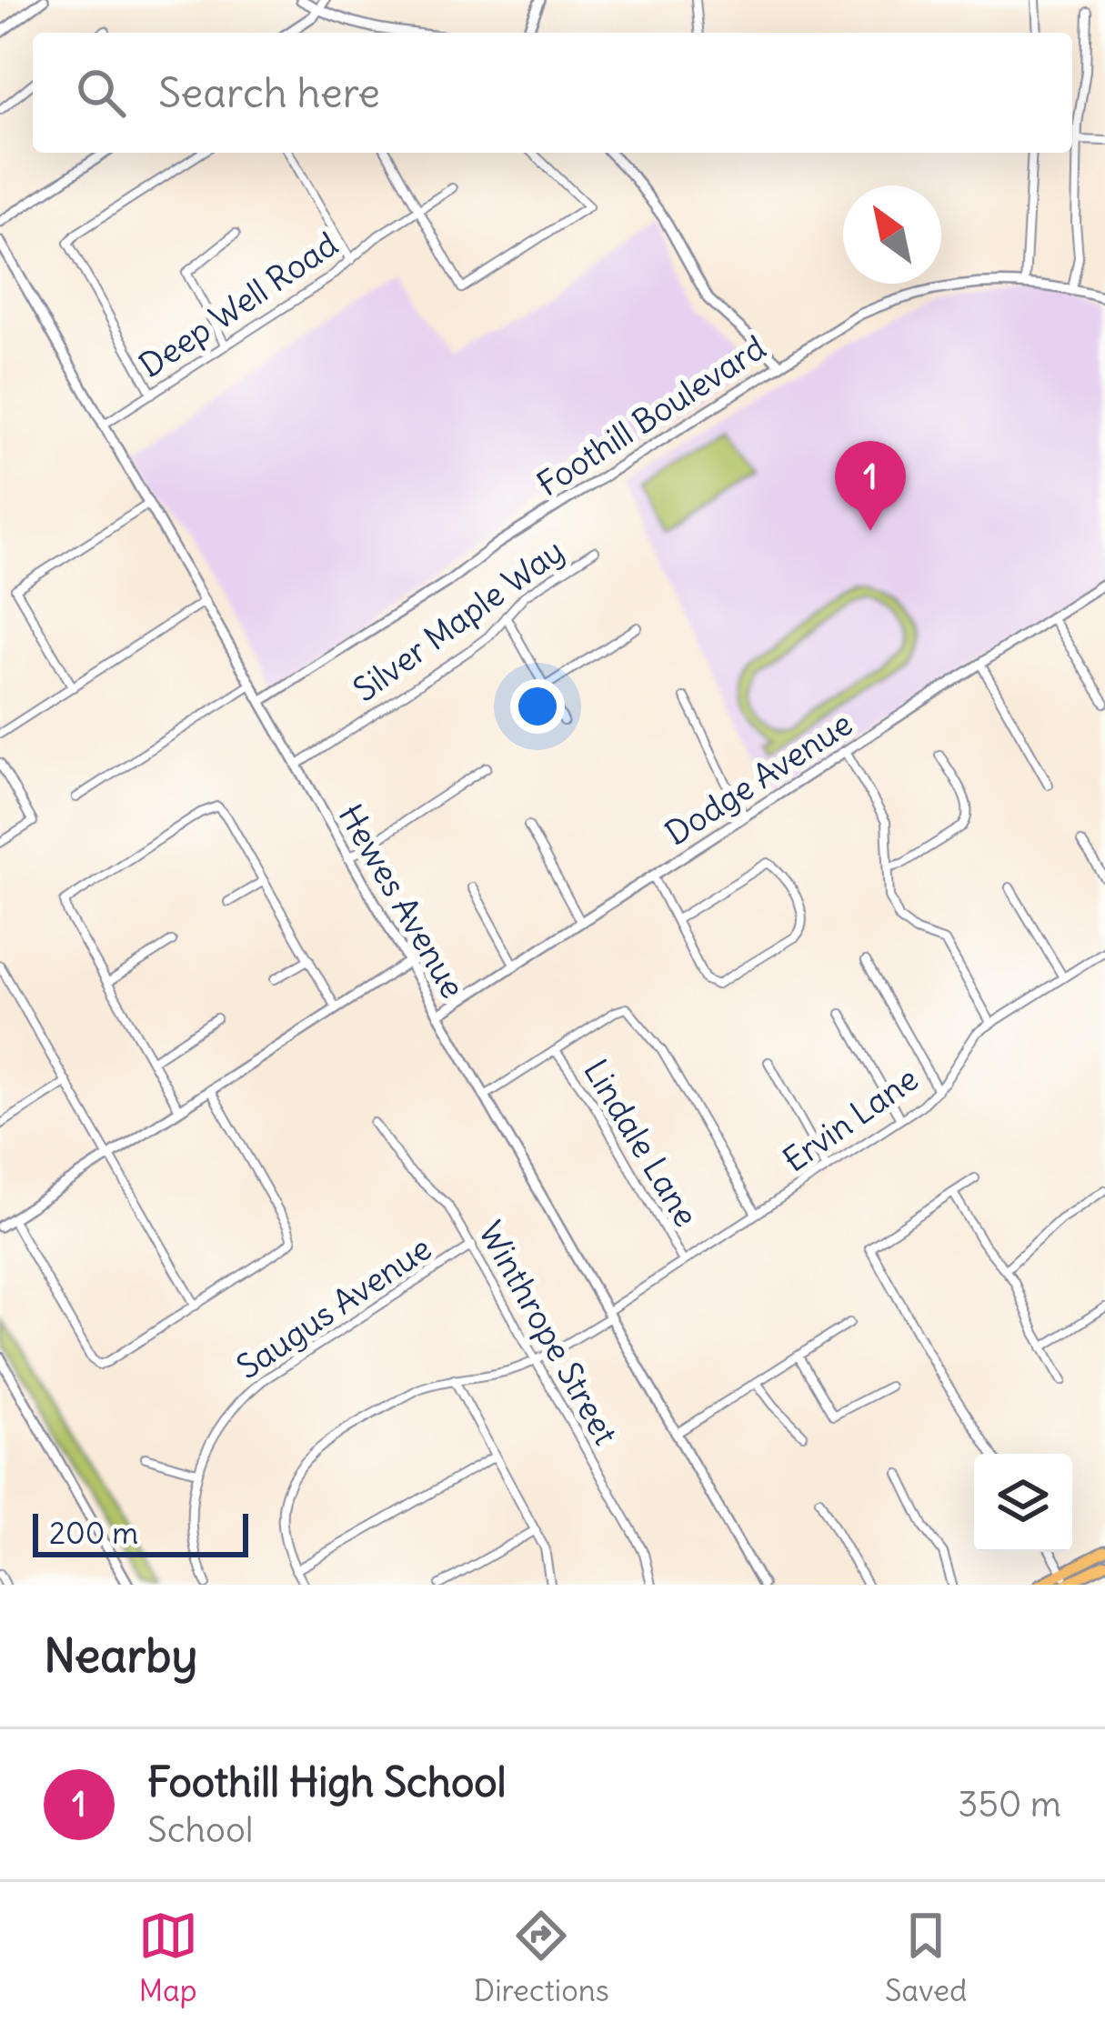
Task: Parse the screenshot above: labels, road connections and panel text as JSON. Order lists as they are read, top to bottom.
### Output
{
  "streets": {
    "street": [
      "Deep Well Road",
      "Foothill Boulevard",
      "Silver Maple Way",
      "Dodge Avenue",
      "Hewes Avenue",
      "Ervin Lane",
      "Lindale Lane",
      "Saugus Avenue",
      "Winthrope Street"
    ]
  },
  "crossings": [
    ["Deep Well Road", "Hewes Avenue"],
    ["Foothill Boulevard", "Hewes Avenue"],
    ["Silver Maple Way", "Hewes Avenue"],
    ["Dodge Avenue", "Hewes Avenue"],
    ["Hewes Avenue", "Ervin Lane"],
    ["Ervin Lane", "Lindale Lane"],
    ["Ervin Lane", "Winthrope Street"],
    ["Saugus Avenue", "Winthrope Street"]
  ],
  "scale_bar": "200 m",
  "north": "top left",
  "page": {
    "search": "Search here",
    "pins": "1",
    "scale": "200 m",
    "heading": "Nearby",
    "list": [
      {
        "mark": "1",
        "name": "Foothill High School",
        "note": "School",
        "value": "350 m"
      }
    ],
    "nav": ["Map", "Directions", "Saved"]
  }
}
